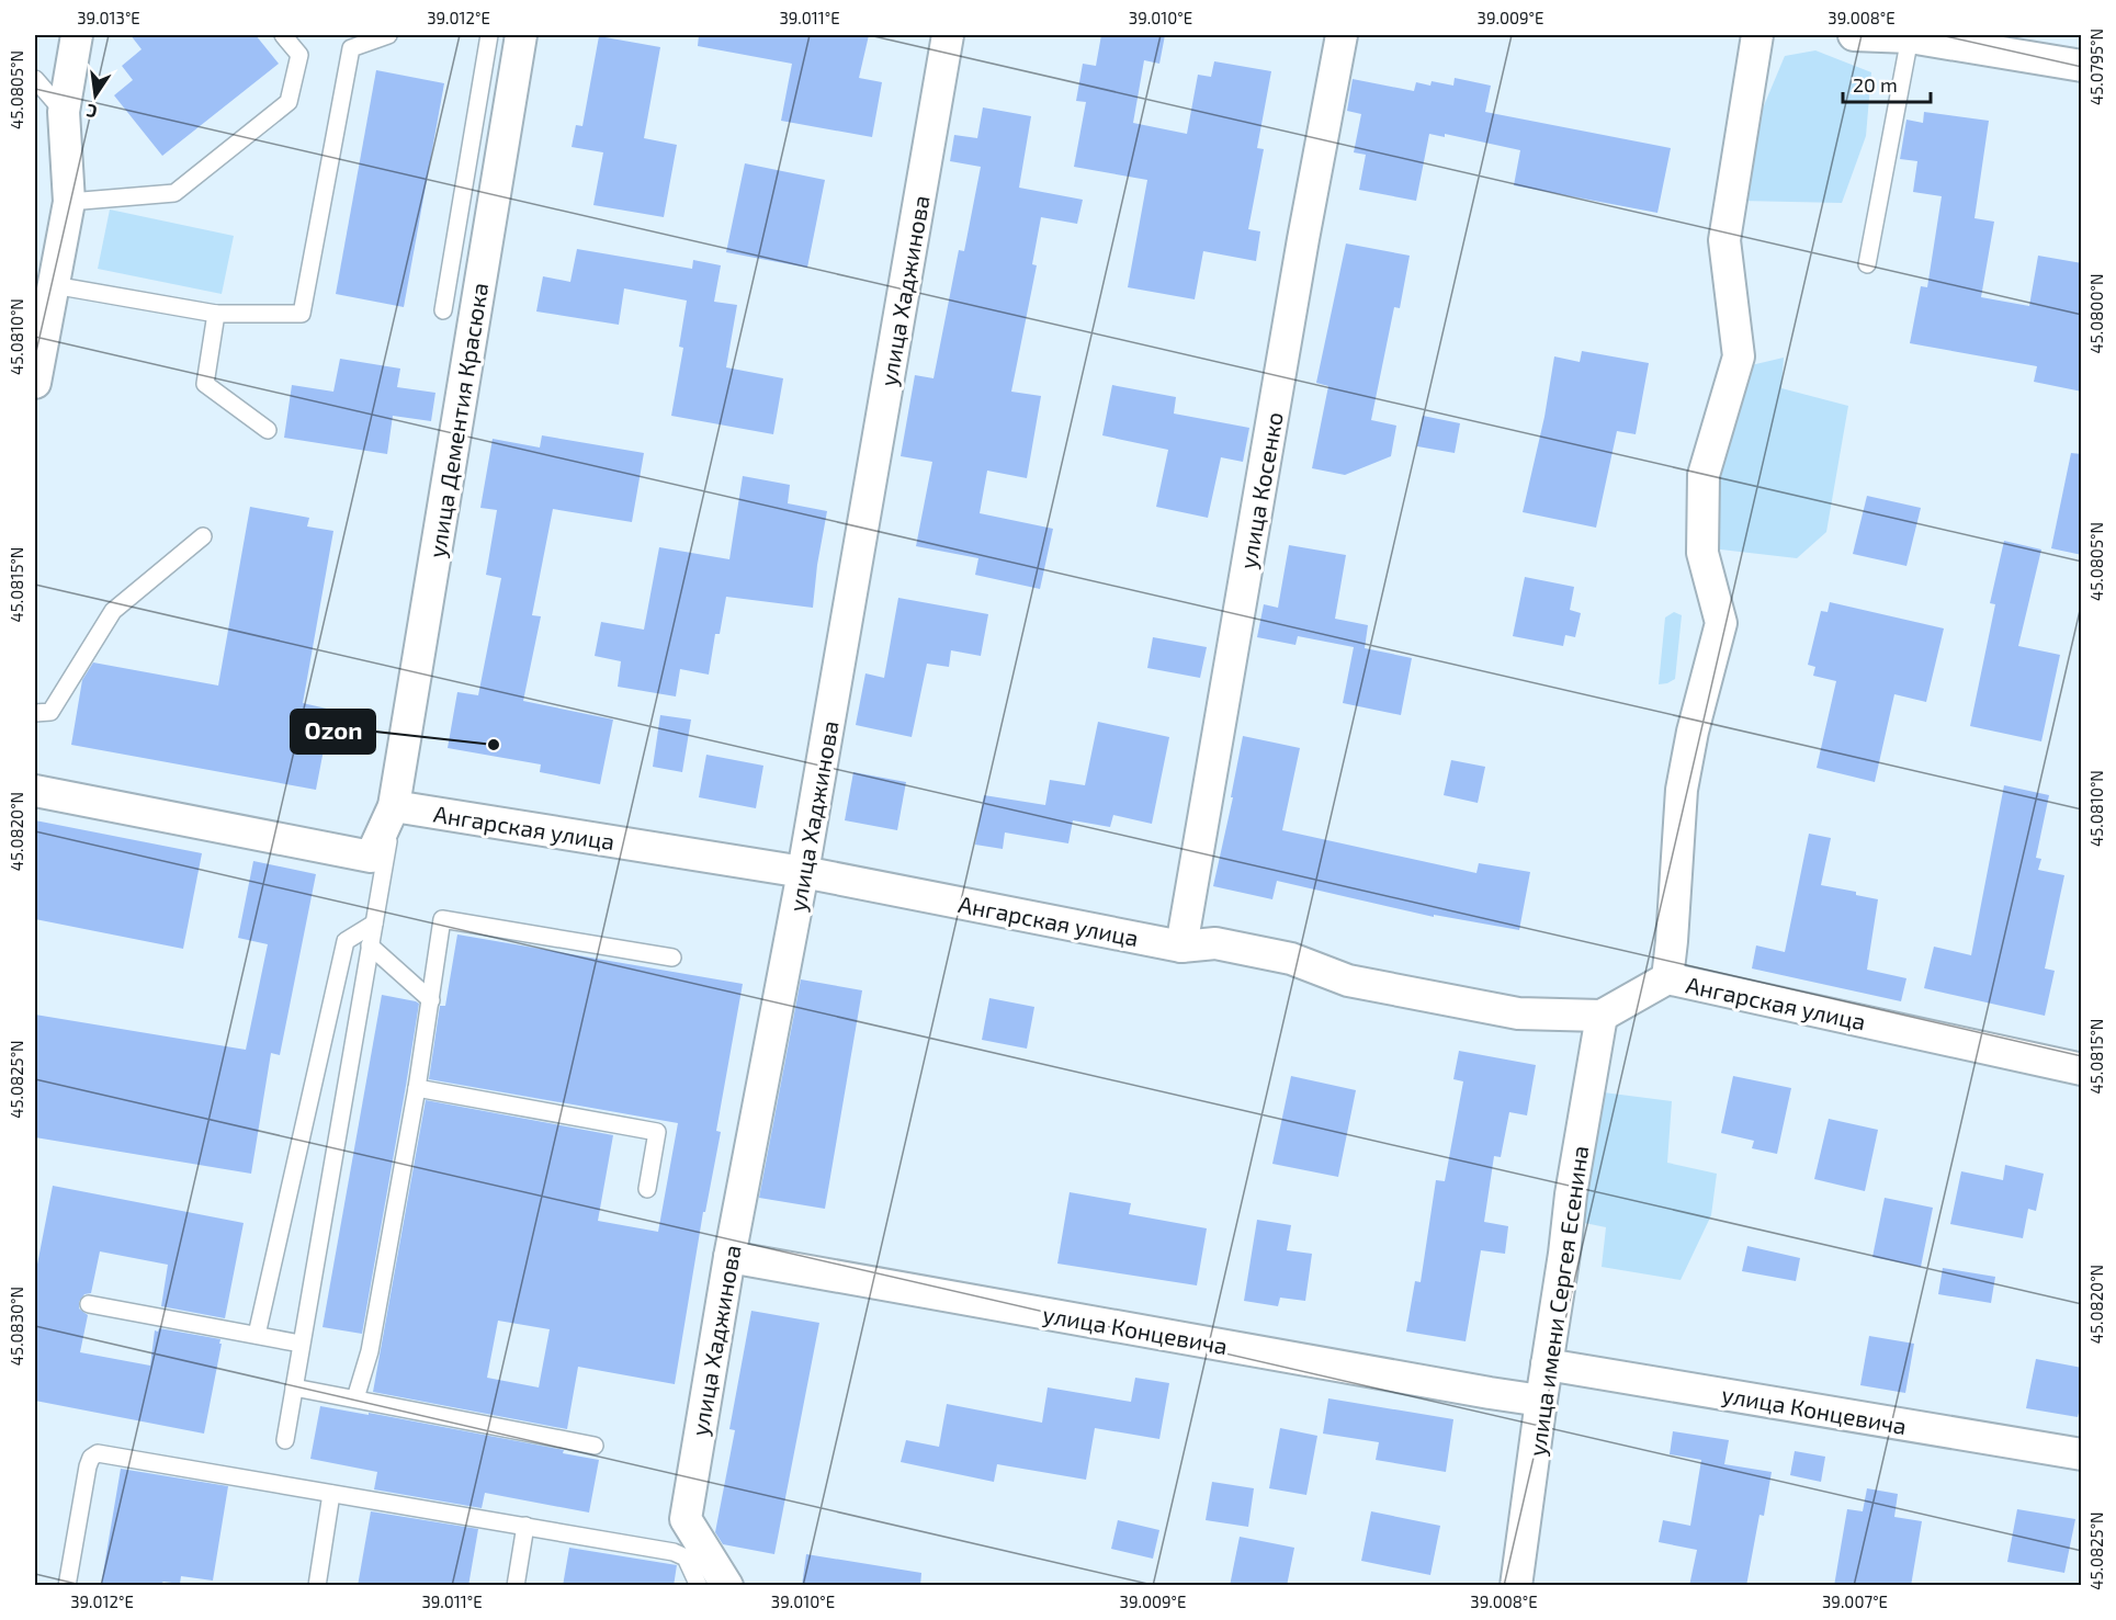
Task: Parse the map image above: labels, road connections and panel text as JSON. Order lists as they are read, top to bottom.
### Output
{
  "streets": {
    "street": [
      "улица Хаджинова",
      "улица Дементия Красюка",
      "улица Косенко",
      "Ангарская улица",
      "улица имени Сергея Есенина",
      "улица Концевича"
    ]
  },
  "crossings": [
    ["улица Хаджинова", "Ангарская улица"],
    ["улица Хаджинова", "улица Концевича"],
    ["улица Дементия Красюка", "Ангарская улица"],
    ["улица Косенко", "Ангарская улица"],
    ["Ангарская улица", "улица имени Сергея Есенина"],
    ["улица имени Сергея Есенина", "улица Концевича"]
  ],
  "places": ["Ozon"],
  "scale_bar": "20 m",
  "north": "bottom",
  "coordinates": [
    "39.013°E",
    "39.012°E",
    "39.011°E",
    "39.010°E",
    "39.009°E",
    "39.008°E",
    "45.0795°N",
    "45.0805°N",
    "45.0800°N",
    "45.0810°N",
    "45.0815°N",
    "45.0820°N",
    "45.0825°N",
    "45.0830°N",
    "39.007°E"
  ]
}
